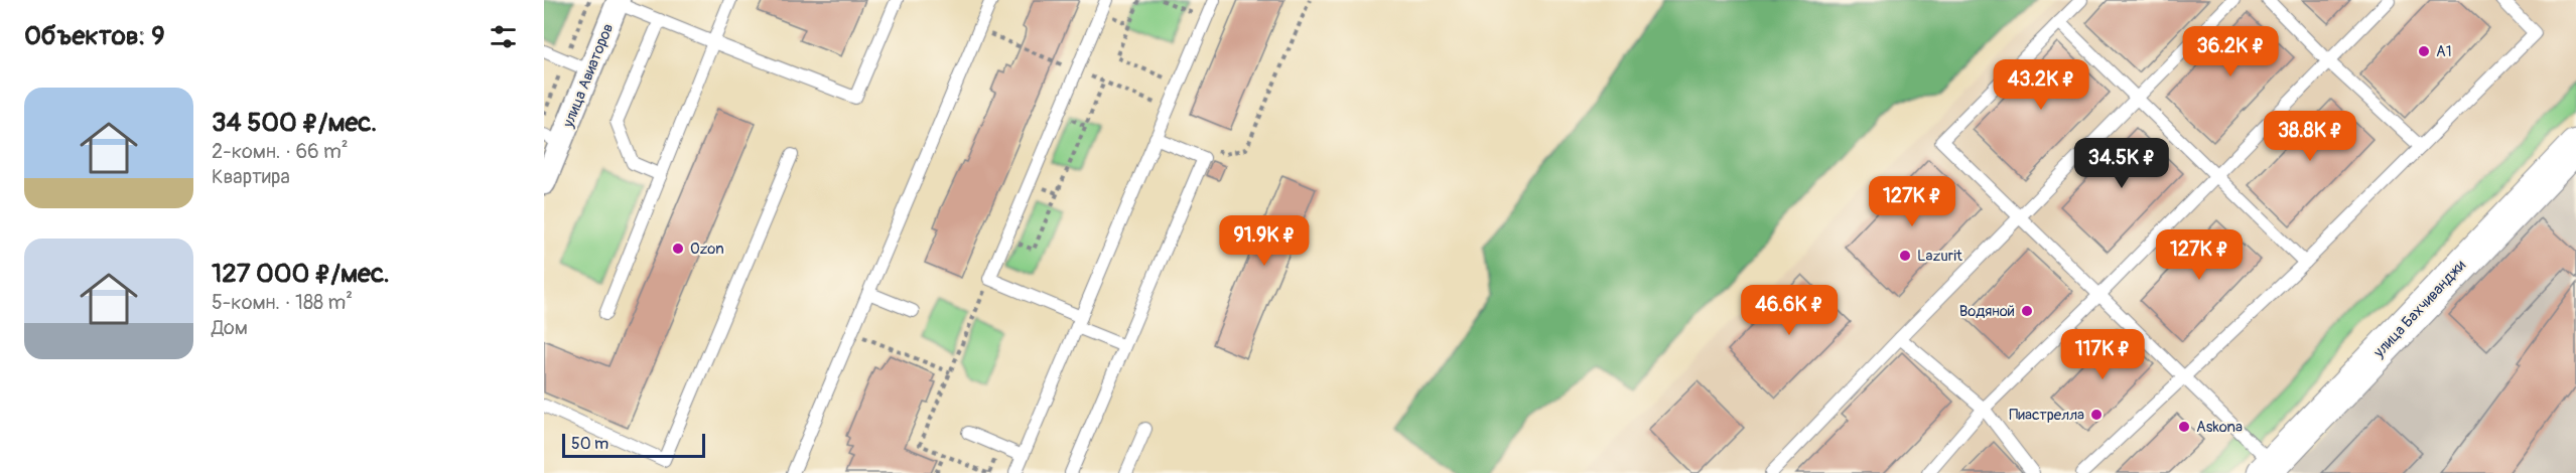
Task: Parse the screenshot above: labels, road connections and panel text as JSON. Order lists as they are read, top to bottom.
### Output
{
  "streets": {
    "main road": ["улица Бахчиванджи"],
    "street": ["улица Авиаторов"]
  },
  "places": [
    "A1",
    "Ozon",
    "Lazurit",
    "Водяной",
    "Пиастрелла",
    "Askona"
  ],
  "scale_bar": "50 m",
  "page": {
    "heading": "Объектов: 9",
    "price": [
      "36.2K ₽",
      "43.2K ₽",
      "38.8K ₽",
      "34.5K ₽",
      "127K ₽",
      "91.9K ₽",
      "127K ₽",
      "46.6K ₽",
      "117K ₽"
    ],
    "list": [
      {
        "name": "34 500 ₽/мес.",
        "note": "2-комн. · 66 m² · Квартира"
      },
      {
        "name": "127 000 ₽/мес.",
        "note": "5-комн. · 188 m² · Дом"
      }
    ],
    "scale": "50 m"
  }
}
